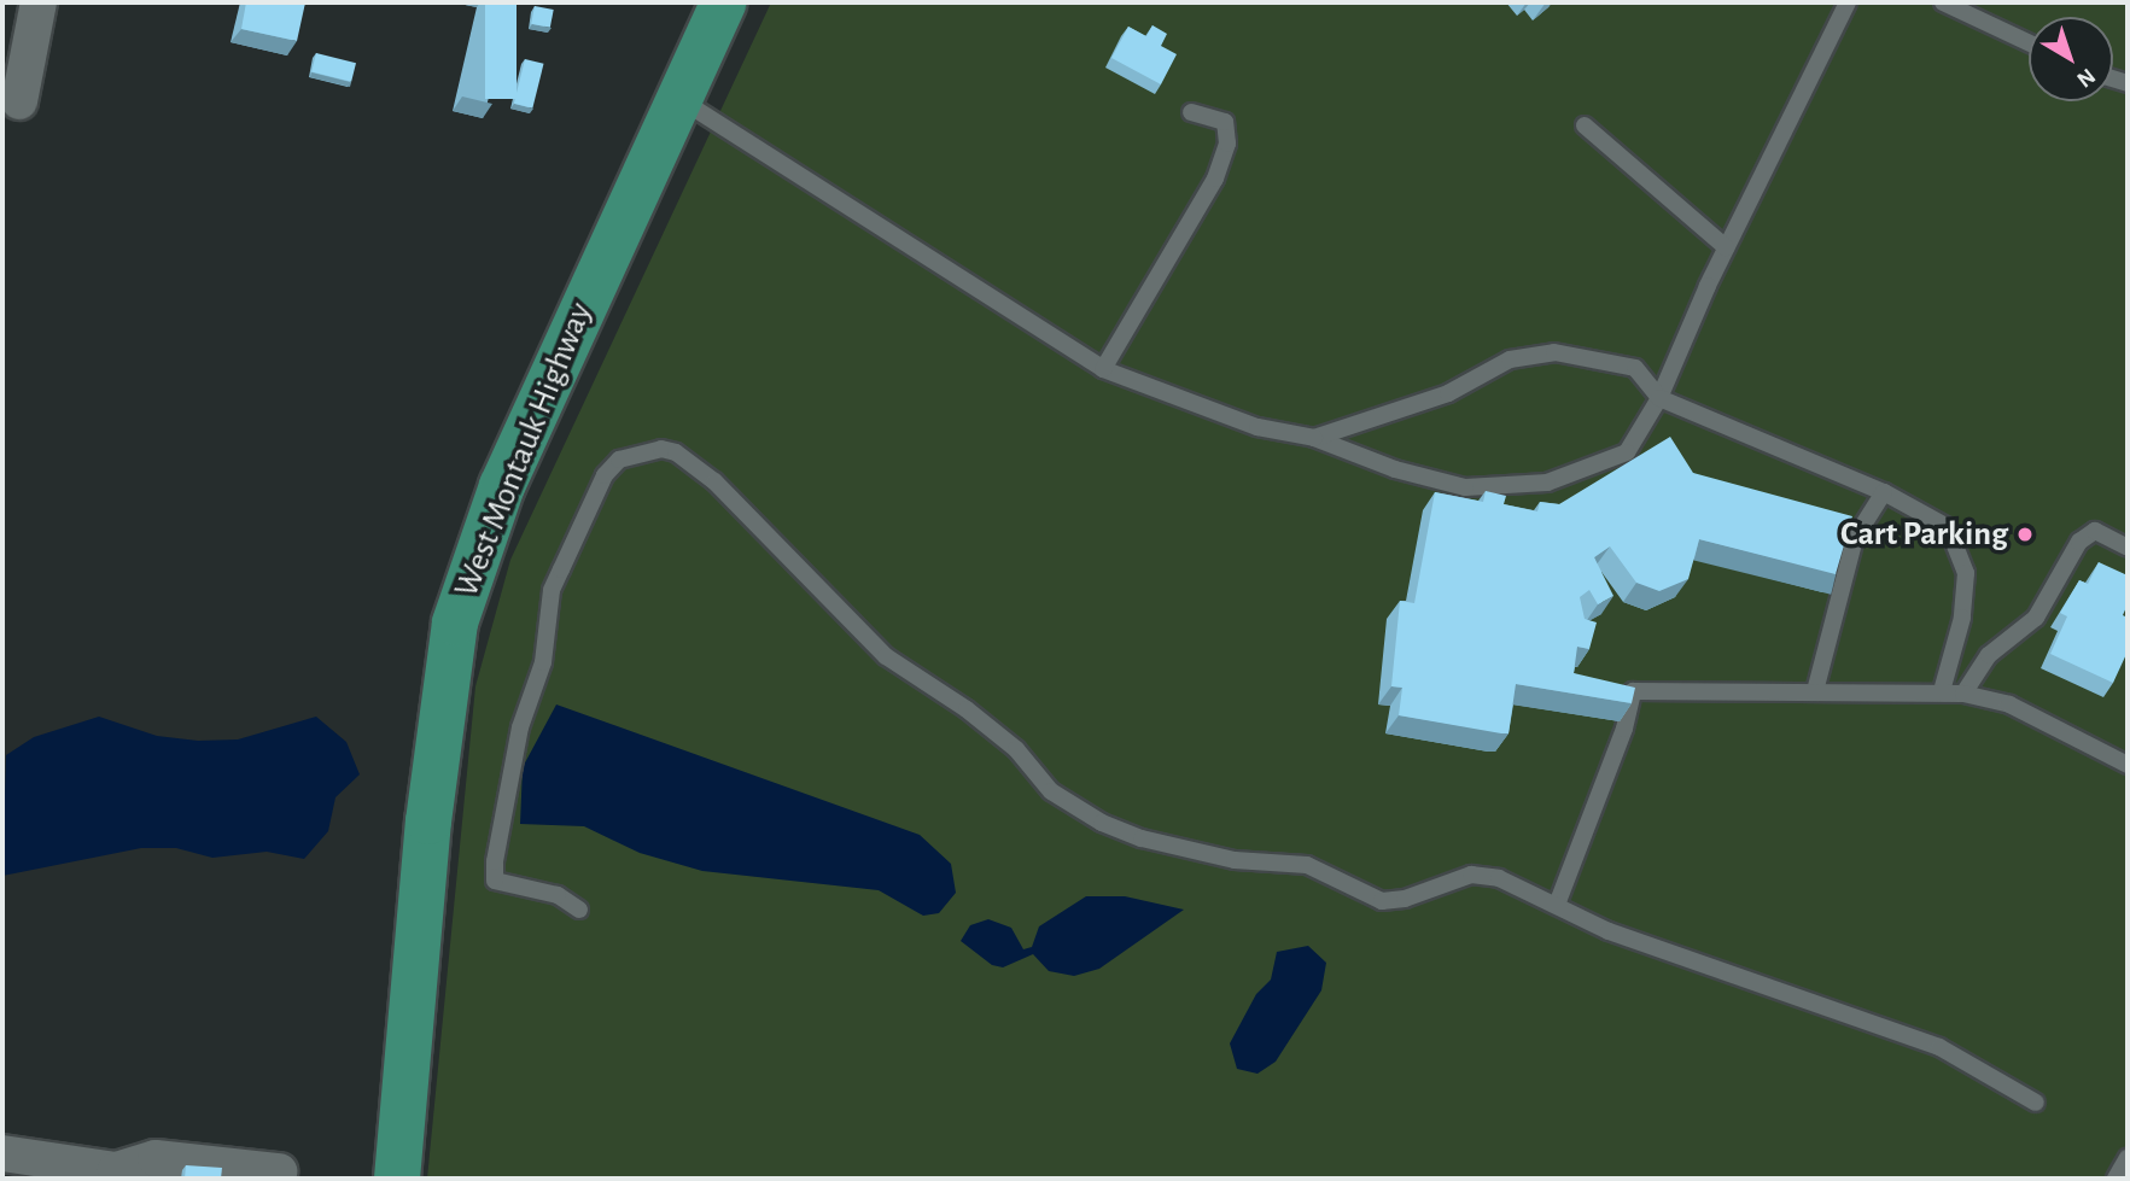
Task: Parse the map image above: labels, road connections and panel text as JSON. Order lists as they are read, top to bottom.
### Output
{
  "streets": {
    "main road": ["West Montauk Highway"]
  },
  "places": ["Cart Parking"],
  "north": "bottom right"
}
